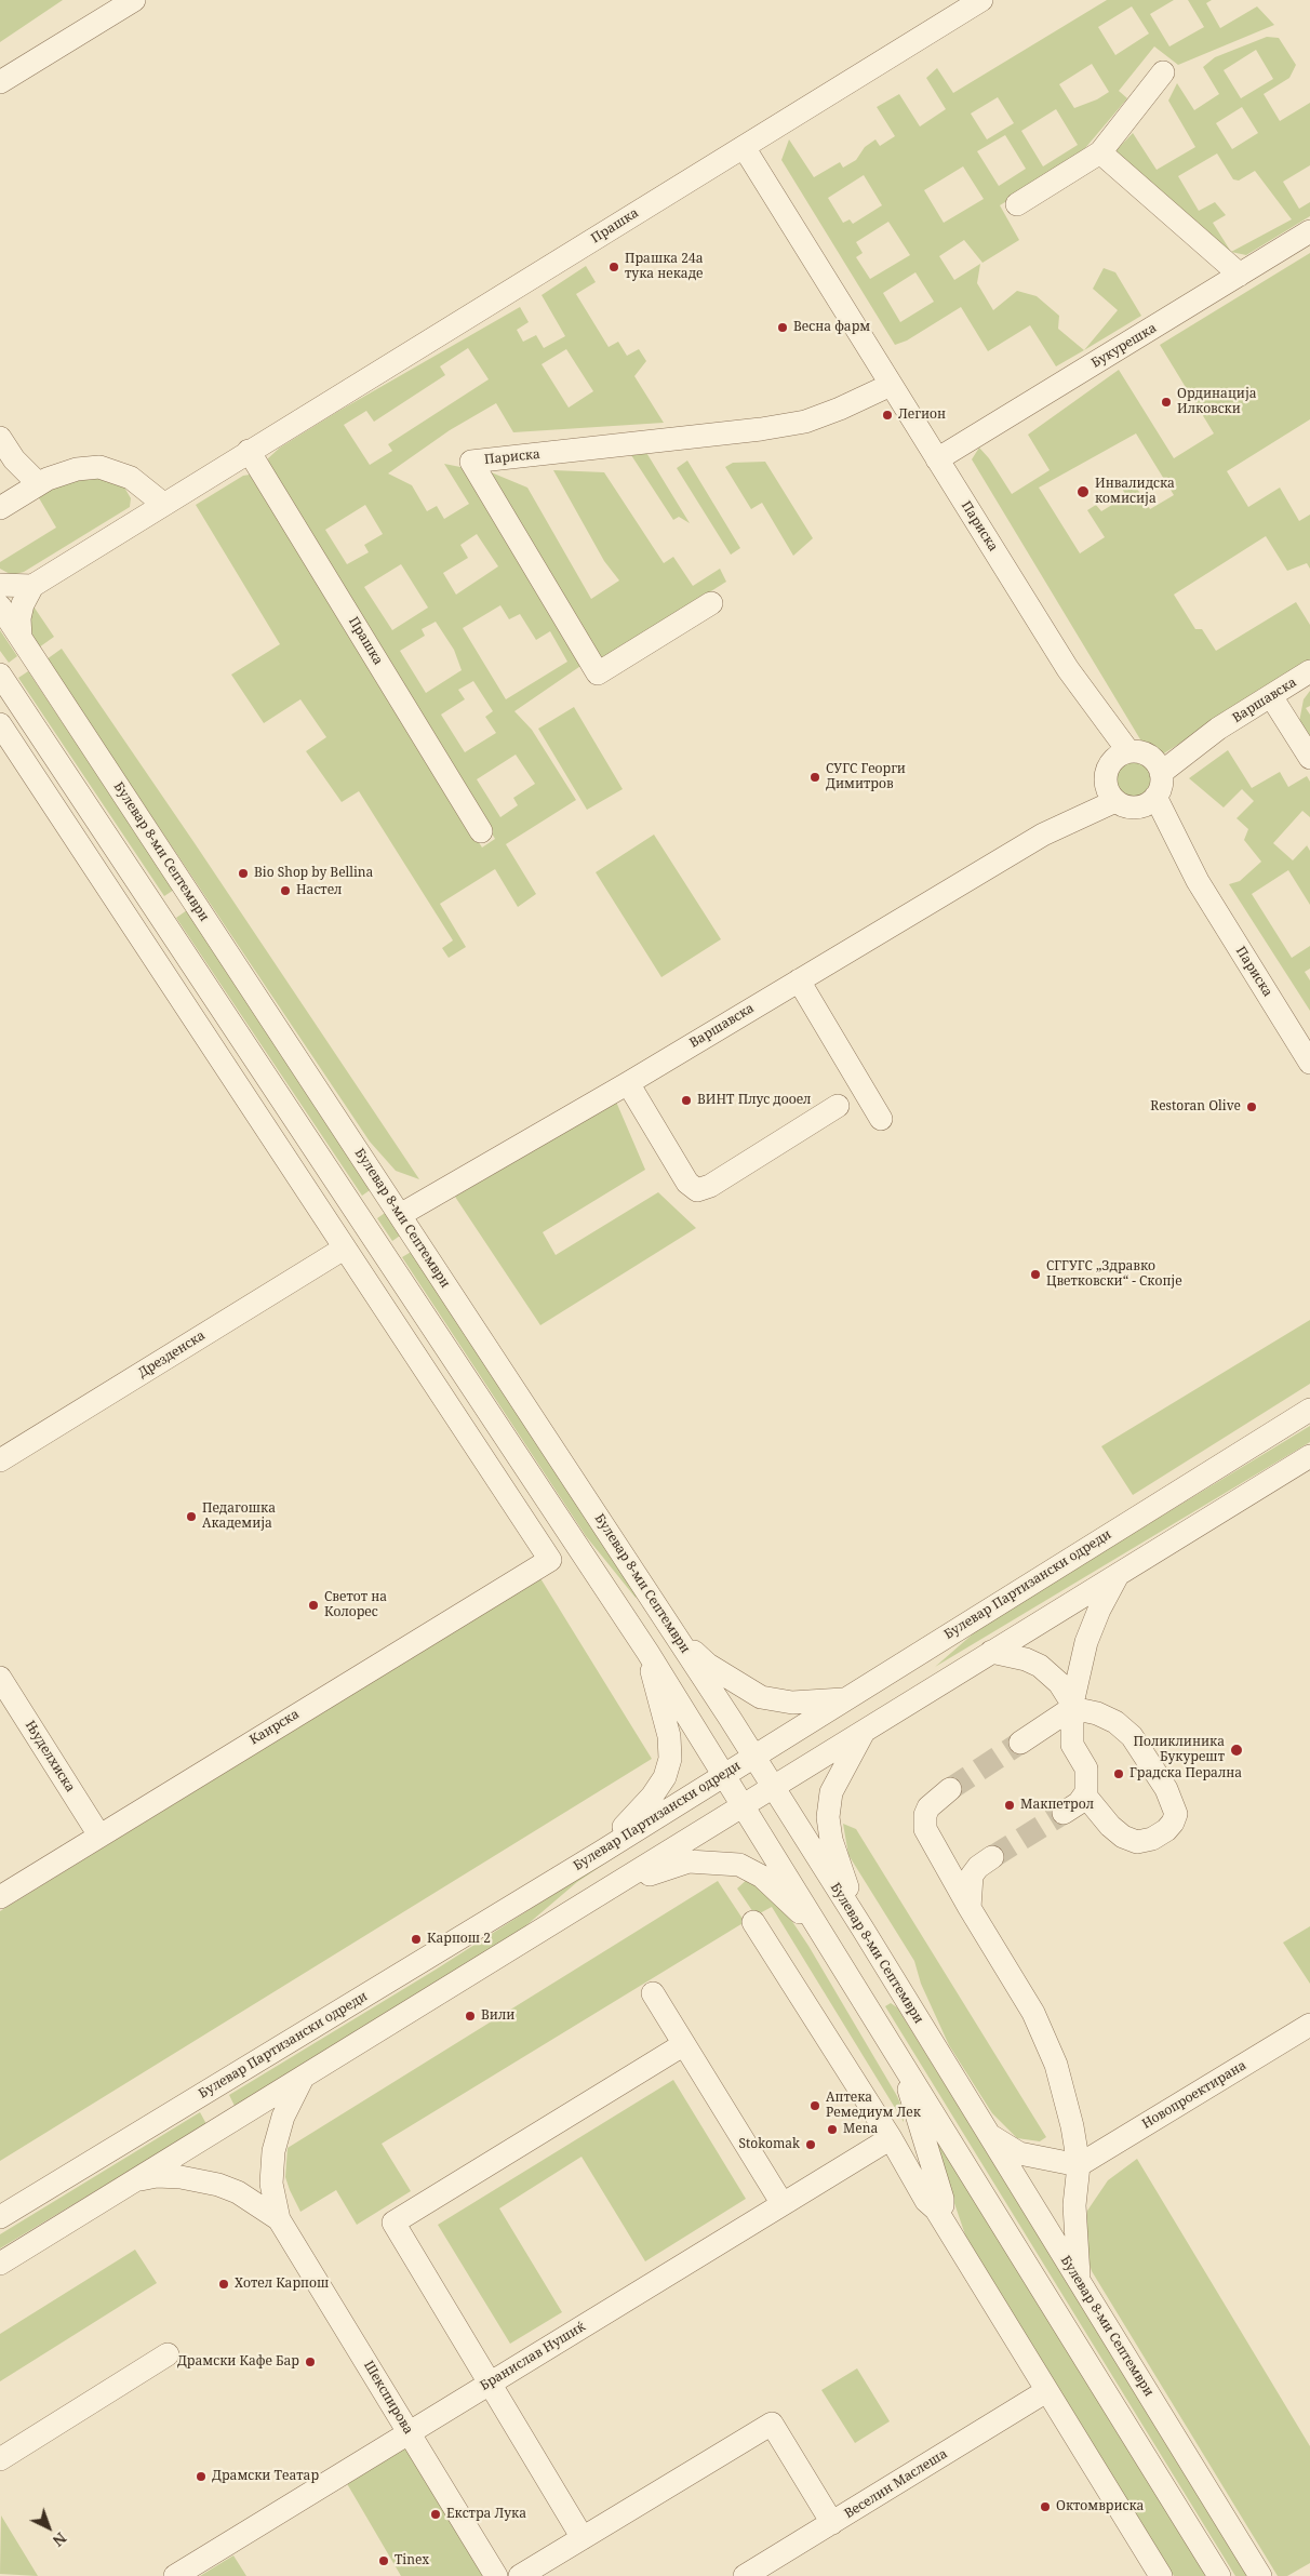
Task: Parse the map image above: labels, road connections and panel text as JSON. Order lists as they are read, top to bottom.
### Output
{
  "streets": {
    "street": [
      "Прашка",
      "Букурешка",
      "Париска",
      "Варшавска",
      "Булевар 8-ми Септември",
      "Дрезденска",
      "Булевар Партизански одреди",
      "Каирска",
      "Њуделхиска",
      "Новопроектирана",
      "Бранислав Нушиќ",
      "Шекспирова",
      "Веселин Маслеша"
    ]
  },
  "crossings": [
    ["Прашка", "Париска"],
    ["Букурешка", "Париска"],
    ["Париска", "Варшавска"],
    ["Варшавска", "Булевар 8-ми Септември"],
    ["Булевар 8-ми Септември", "Булевар Партизански одреди"],
    ["Каирска", "Њуделхиска"],
    ["Бранислав Нушиќ", "Шекспирова"]
  ],
  "places": [
    "Прашка 24а тука некаде",
    "Весна фарм",
    "Ординација Илковски",
    "Легион",
    "Инвалидска комисија",
    "СУГС Георги Димитров",
    "Bio Shop by Bellina",
    "Настел",
    "ВИНТ Плус дооел",
    "Restoran Olive",
    "СГГУГС „Здравко Цветковски“ - Скопје",
    "Педагошка Академија",
    "Светот на Колорес",
    "Поликлиника Букурешт",
    "Градска Перална",
    "Макпетрол",
    "Карпош 2",
    "Вили",
    "Аптека Ремедиум Лек",
    "Mena",
    "Stokomak",
    "Хотел Карпош",
    "Драмски Кафе Бар",
    "Драмски Театар",
    "Октомвриска",
    "Екстра Лука",
    "Tinex"
  ],
  "north": "bottom right"
}
